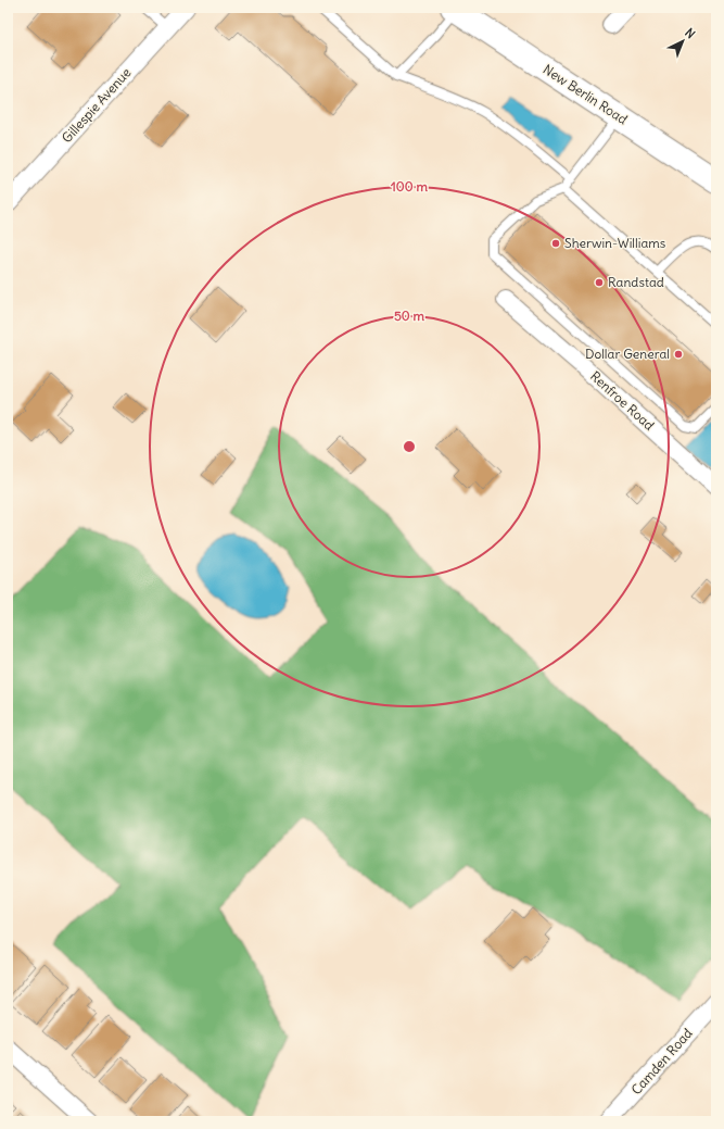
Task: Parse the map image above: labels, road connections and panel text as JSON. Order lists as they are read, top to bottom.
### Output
{
  "streets": {
    "street": [
      "New Berlin Road",
      "Gillespie Avenue",
      "Renfroe Road",
      "Camden Road"
    ]
  },
  "places": ["Sherwin-Williams", "Randstad", "Dollar General"],
  "north": "top right",
  "rings": ["100 m", "50 m"]
}
